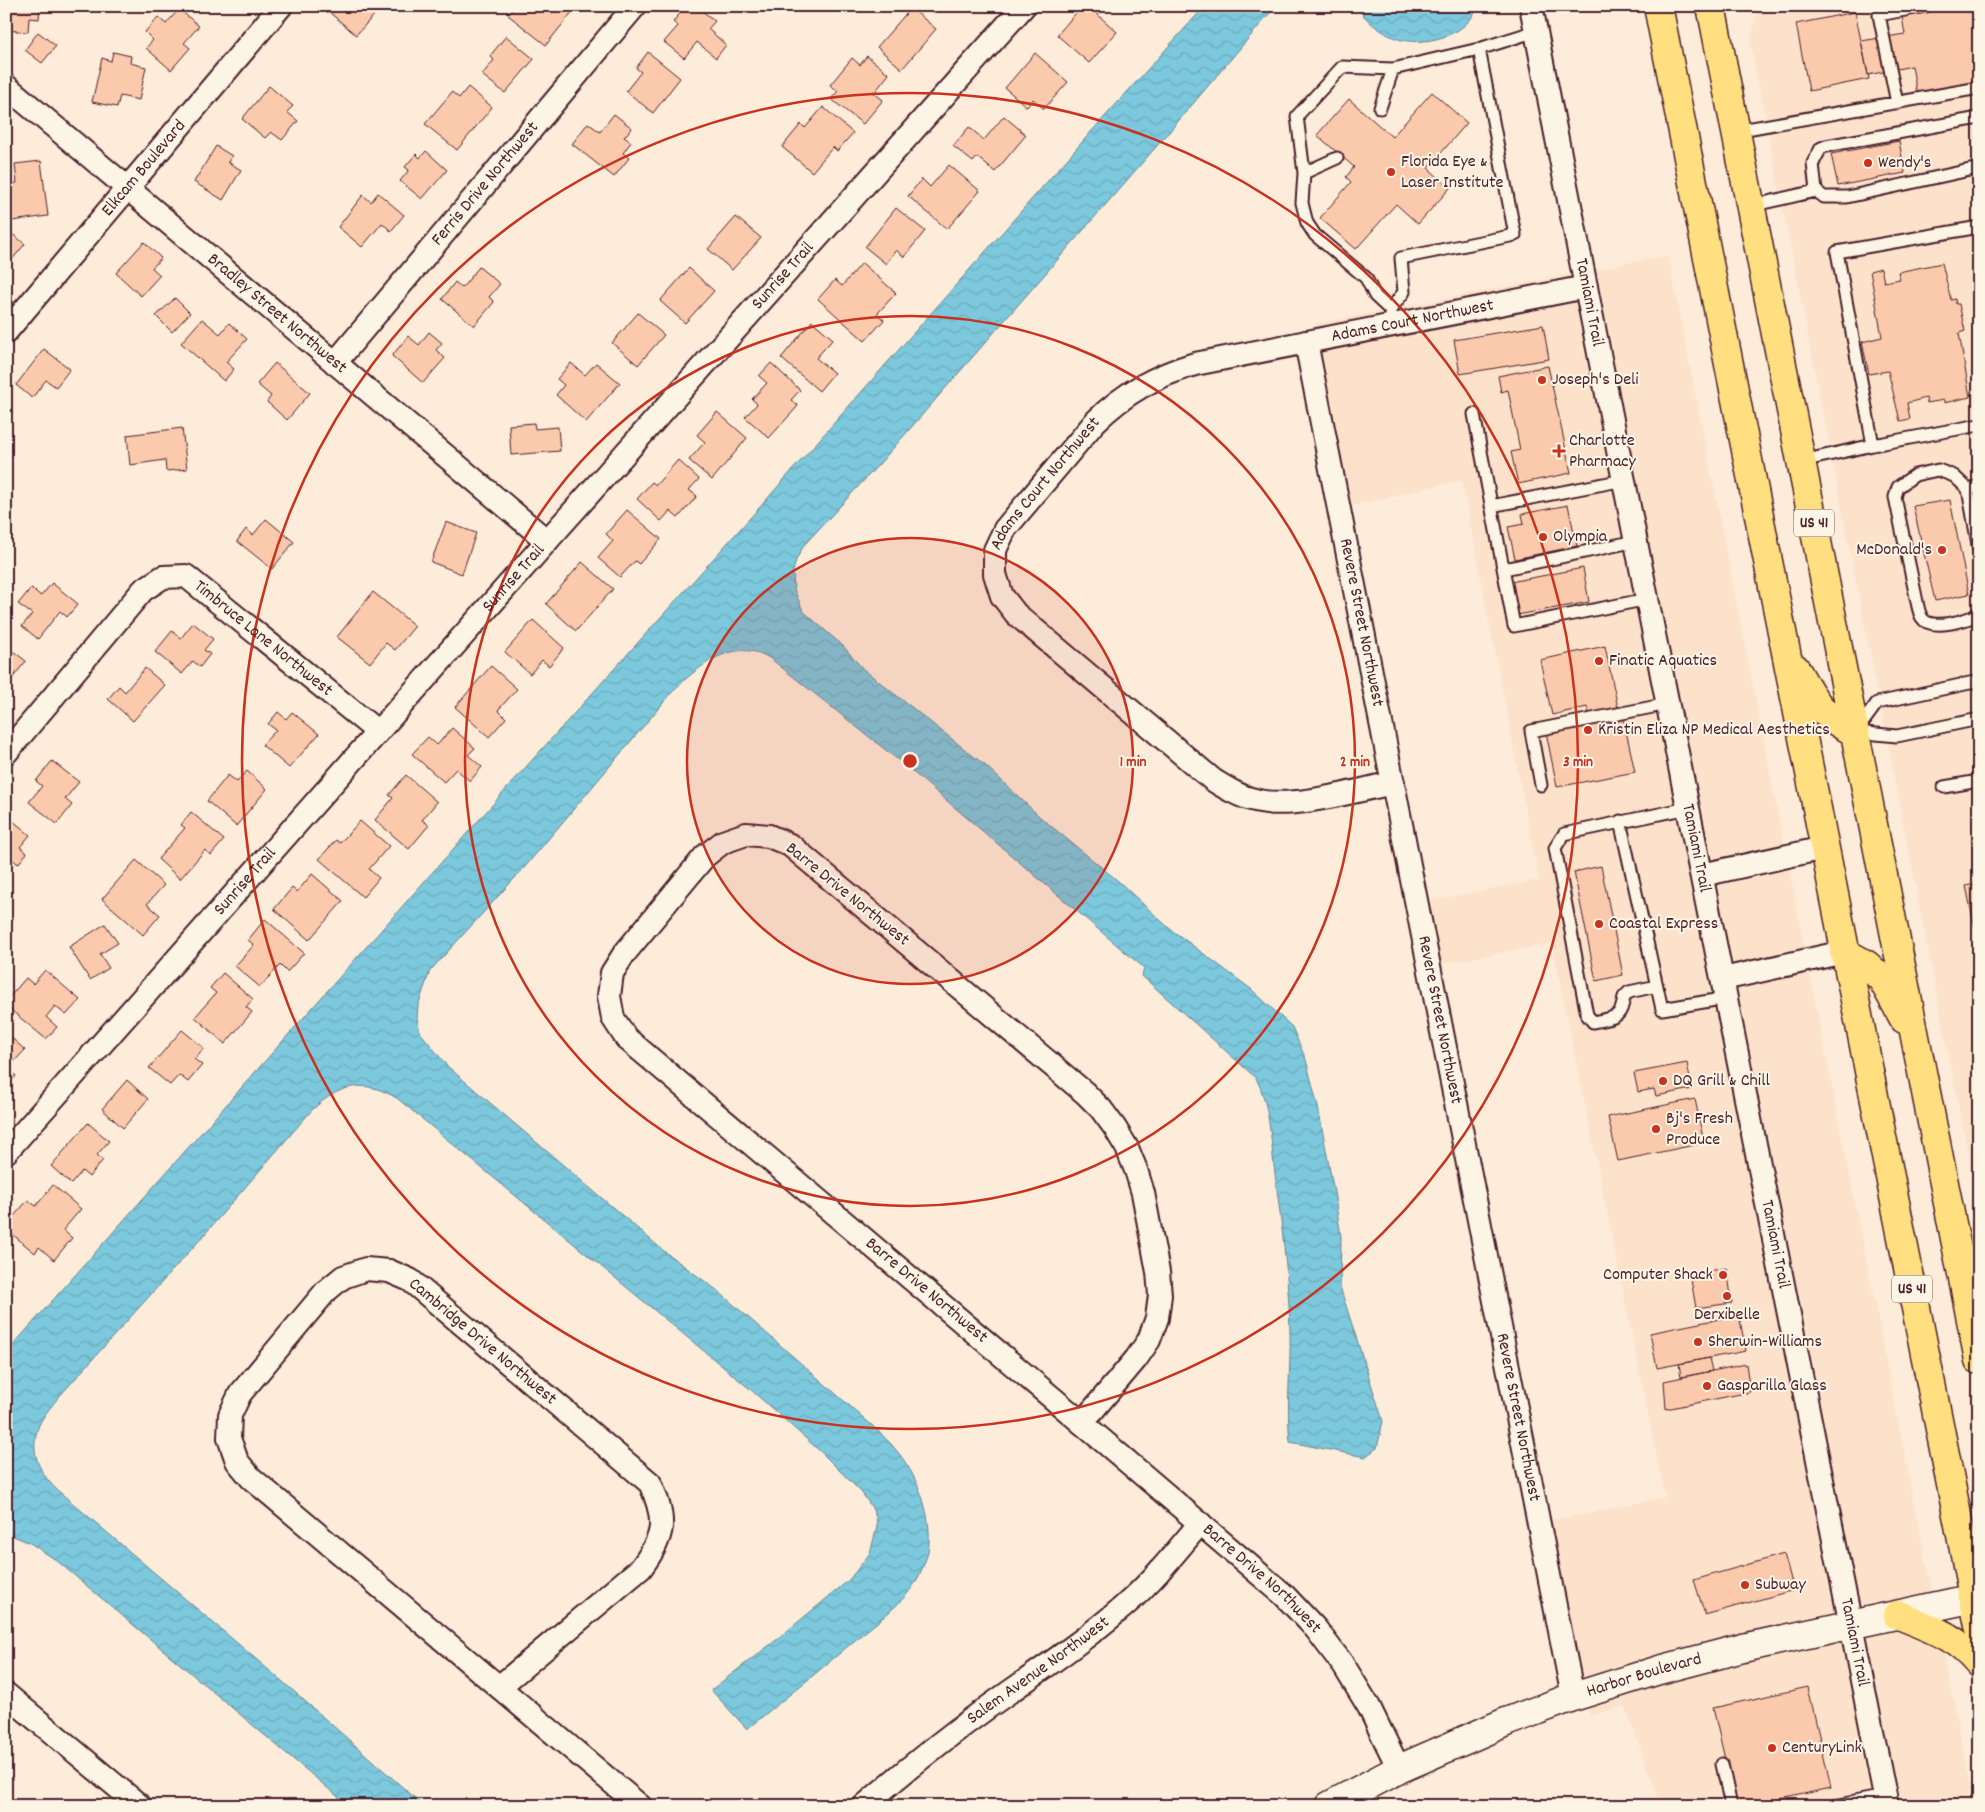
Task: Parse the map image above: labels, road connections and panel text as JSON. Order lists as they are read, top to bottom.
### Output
{
  "streets": {
    "main road": ["US 41"],
    "street": [
      "Elkcam Boulevard",
      "Ferris Drive Northwest",
      "Sunrise Trail",
      "Tamiami Trail",
      "Bradley Street Northwest",
      "Adams Court Northwest",
      "Revere Street Northwest",
      "Timbruce Lane Northwest",
      "Barre Drive Northwest",
      "Cambridge Drive Northwest",
      "Salem Avenue Northwest",
      "Harbor Boulevard"
    ]
  },
  "crossings": [
    ["Elkcam Boulevard", "Bradley Street Northwest"],
    ["Ferris Drive Northwest", "Bradley Street Northwest"],
    ["Sunrise Trail", "Bradley Street Northwest"],
    ["Sunrise Trail", "Timbruce Lane Northwest"],
    ["Tamiami Trail", "Adams Court Northwest"],
    ["Tamiami Trail", "Harbor Boulevard"],
    ["Adams Court Northwest", "Revere Street Northwest"],
    ["US 41", "Harbor Boulevard"],
    ["Revere Street Northwest", "Harbor Boulevard"],
    ["Barre Drive Northwest", "Salem Avenue Northwest"],
    ["Barre Drive Northwest", "Harbor Boulevard"]
  ],
  "places": {
    "other": [
      "Wendy's",
      "Florida Eye & Laser Institute",
      "Joseph's Deli",
      "Olympia",
      "McDonald's",
      "Finatic Aquatics",
      "Kristin Eliza NP Medical Aesthetics",
      "Coastal Express",
      "DQ Grill & Chill",
      "Bj's Fresh Produce",
      "Computer Shack",
      "Derxibelle",
      "Sherwin-Williams",
      "Gasparilla Glass",
      "Subway",
      "CenturyLink"
    ],
    "health": ["Charlotte Pharmacy"]
  },
  "rings": ["1 min", "2 min", "3 min"]
}
